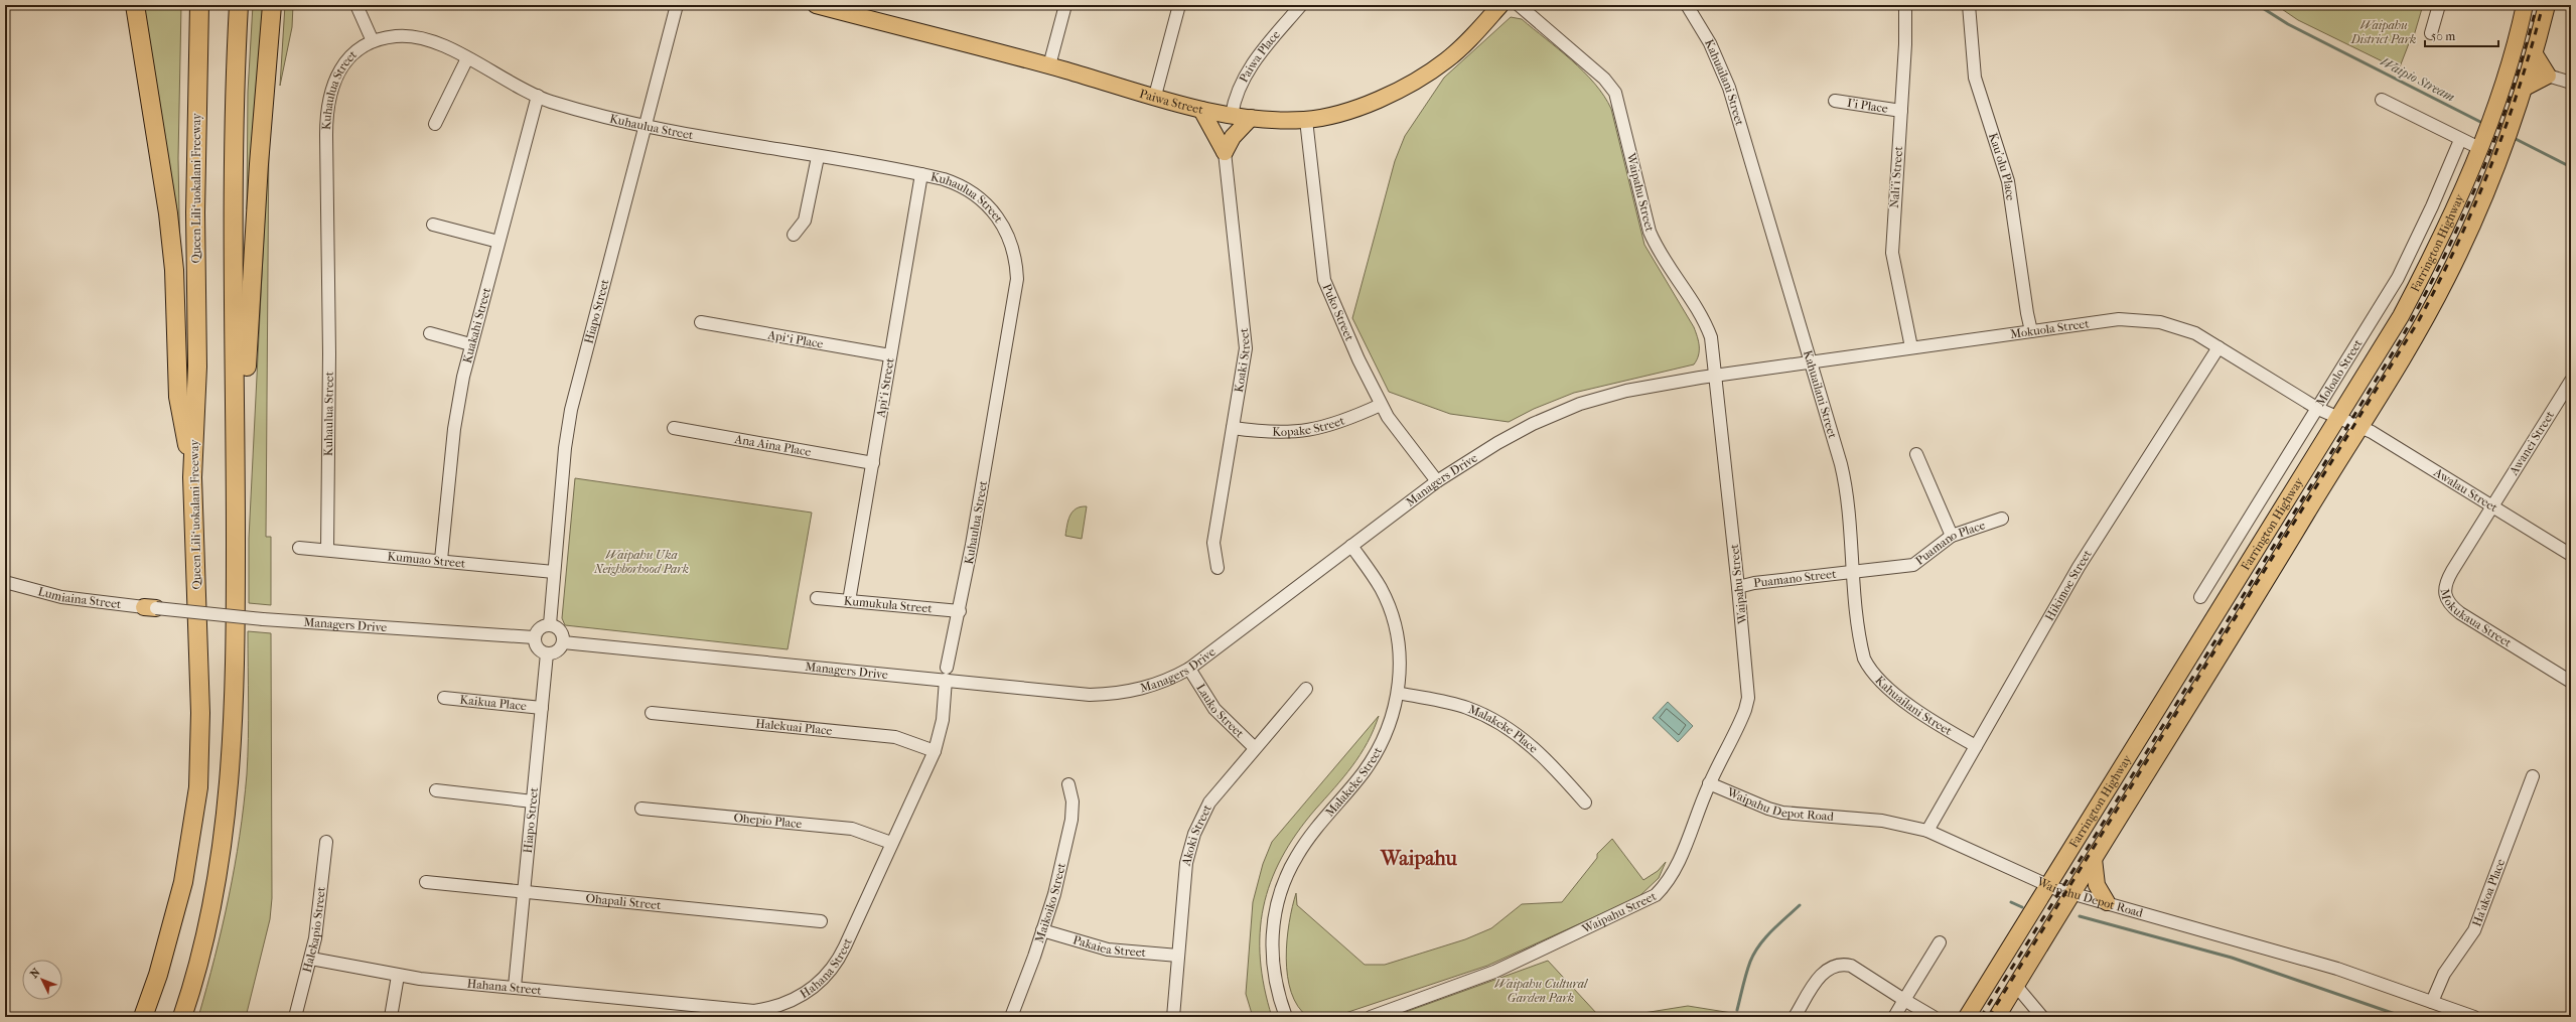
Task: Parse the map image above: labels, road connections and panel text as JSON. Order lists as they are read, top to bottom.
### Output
{
  "streets": {
    "highway": ["Queen Liliʻuokalani Freeway"],
    "main road": ["Paiwa Street", "Farrington Highway"],
    "street": [
      "Paiwa Place",
      "Kahuailani Street",
      "Kuhaulua Street",
      "I'i Place",
      "Kau'olu Place",
      "Nali'i Street",
      "Waipahu Street",
      "Hiapo Street",
      "Puko Street",
      "Kuakahi Street",
      "Mokuola Street",
      "Apiʻi Place",
      "Koaki Street",
      "Moloalo Street",
      "Apiʻi Street",
      "Kopake Street",
      "Awanei Street",
      "Ana Aina Place",
      "Managers Drive",
      "Awalau Street",
      "Puamano Place",
      "Kumuao Street",
      "Puamano Street",
      "Hikimoe Street",
      "Lumiaina Street",
      "Kumukula Street",
      "Mokukaua Street",
      "Kaikua Place",
      "Lauko Street",
      "Halekuai Place",
      "Malakeke Place",
      "Malakeke Street",
      "Waipahu Depot Road",
      "Ohepio Place",
      "Akoki Street",
      "Ha'akoa Place",
      "Ohapali Street",
      "Maikoiko Street",
      "Halekapio Street",
      "Pakaiea Street",
      "Hahana Street"
    ]
  },
  "crossings": [
    ["Paiwa Place", "Paiwa Street"],
    ["Kahuailani Street", "Mokuola Street"],
    ["Kahuailani Street", "Puamano Place"],
    ["Kahuailani Street", "Puamano Street"],
    ["Kahuailani Street", "Hikimoe Street"],
    ["Kuhaulua Street", "Hiapo Street"],
    ["Kuhaulua Street", "Kuakahi Street"],
    ["Kuhaulua Street", "Apiʻi Street"],
    ["Kuhaulua Street", "Managers Drive"],
    ["Kuhaulua Street", "Kumuao Street"],
    ["Kuhaulua Street", "Kumukula Street"],
    ["Kuhaulua Street", "Hahana Street"],
    ["Paiwa Street", "Puko Street"],
    ["I'i Place", "Nali'i Street"],
    ["Kau'olu Place", "Mokuola Street"],
    ["Nali'i Street", "Mokuola Street"],
    ["Waipahu Street", "Mokuola Street"],
    ["Waipahu Street", "Managers Drive"],
    ["Waipahu Street", "Puamano Street"],
    ["Waipahu Street", "Waipahu Depot Road"],
    ["Farrington Highway", "Mokuola Street"],
    ["Farrington Highway", "Awalau Street"],
    ["Farrington Highway", "Waipahu Depot Road"],
    ["Hiapo Street", "Managers Drive"],
    ["Hiapo Street", "Kumuao Street"],
    ["Hiapo Street", "Kaikua Place"],
    ["Hiapo Street", "Ohapali Street"],
    ["Hiapo Street", "Hahana Street"],
    ["Puko Street", "Kopake Street"],
    ["Puko Street", "Managers Drive"],
    ["Kuakahi Street", "Kumuao Street"],
    ["Mokuola Street", "Moloalo Street"],
    ["Mokuola Street", "Managers Drive"],
    ["Mokuola Street", "Awalau Street"],
    ["Mokuola Street", "Hikimoe Street"],
    ["Apiʻi Place", "Apiʻi Street"],
    ["Koaki Street", "Kopake Street"],
    ["Apiʻi Street", "Ana Aina Place"],
    ["Apiʻi Street", "Kumukula Street"],
    ["Awanei Street", "Awalau Street"],
    ["Awanei Street", "Mokukaua Street"],
    ["Managers Drive", "Lumiaina Street"],
    ["Managers Drive", "Lauko Street"],
    ["Managers Drive", "Malakeke Street"],
    ["Managers Drive", "Hahana Street"],
    ["Awalau Street", "Mokukaua Street"],
    ["Puamano Place", "Puamano Street"],
    ["Hikimoe Street", "Waipahu Depot Road"],
    ["Lauko Street", "Akoki Street"],
    ["Halekuai Place", "Hahana Street"],
    ["Malakeke Place", "Malakeke Street"],
    ["Waipahu Depot Road", "Ha'akoa Place"],
    ["Ohepio Place", "Hahana Street"],
    ["Akoki Street", "Pakaiea Street"],
    ["Maikoiko Street", "Pakaiea Street"],
    ["Halekapio Street", "Hahana Street"]
  ],
  "districts": ["Waipahu"],
  "water": ["Waipio Stream"],
  "parks": ["Waipahu District Park", "Waipahu Uka Neighborhood Park", "Waipahu Cultural Garden Park"],
  "scale_bar": "50 m",
  "north": "top left"
}
